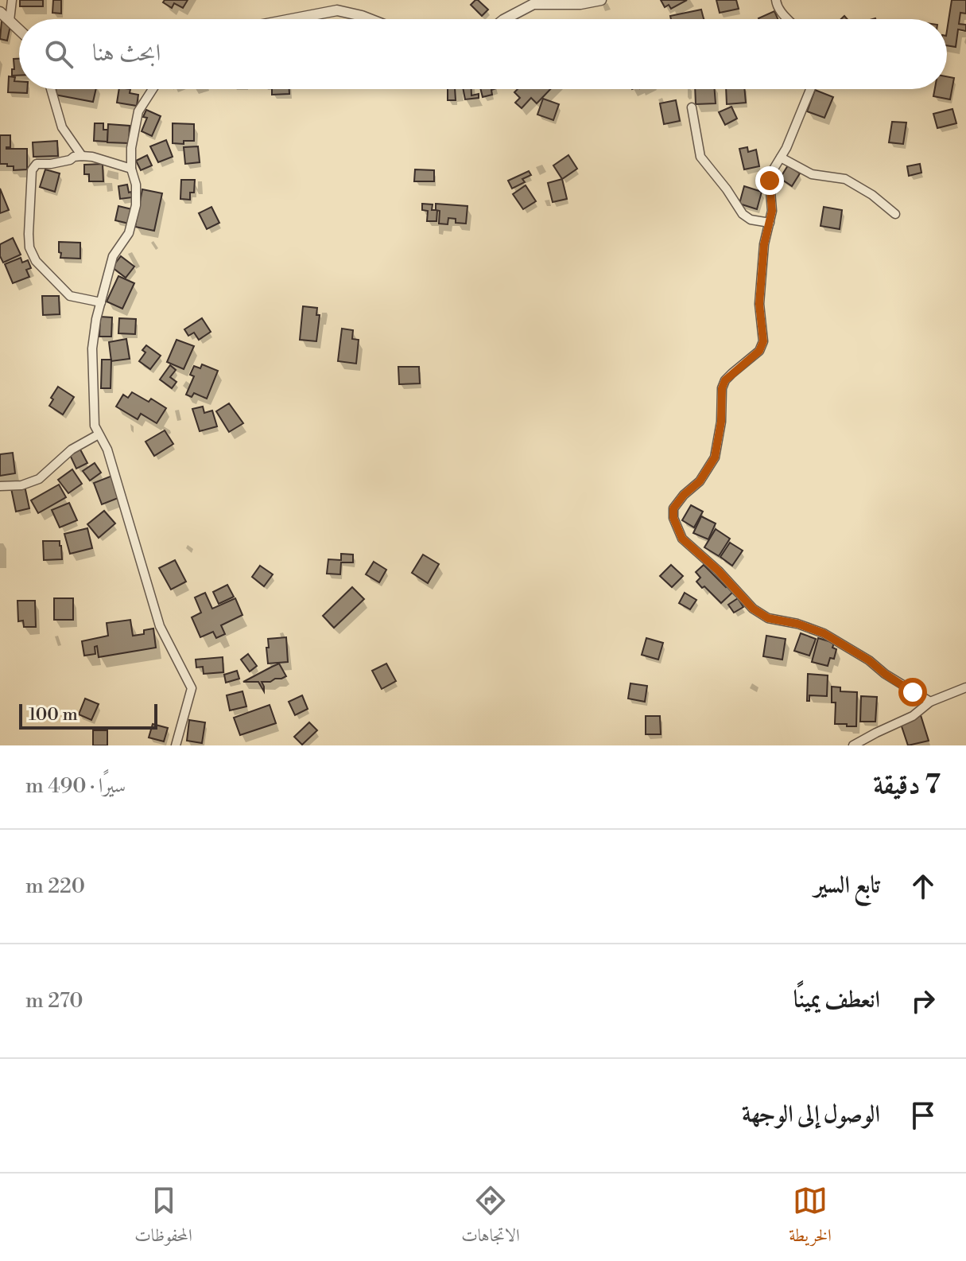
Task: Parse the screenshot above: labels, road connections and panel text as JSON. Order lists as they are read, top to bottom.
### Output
{
  "scale_bar": "100 m",
  "page": {
    "search": "ابحث هنا",
    "scale": "100 m",
    "heading": ["7 دقيقة", "سيرًا · 490 m"],
    "list": [
      ["تابع السير", "220 m"],
      ["انعطف يمينًا", "270 m"],
      "الوصول إلى الوجهة"
    ],
    "nav": ["الخريطة", "الاتجاهات", "المحفوظات"]
  }
}
